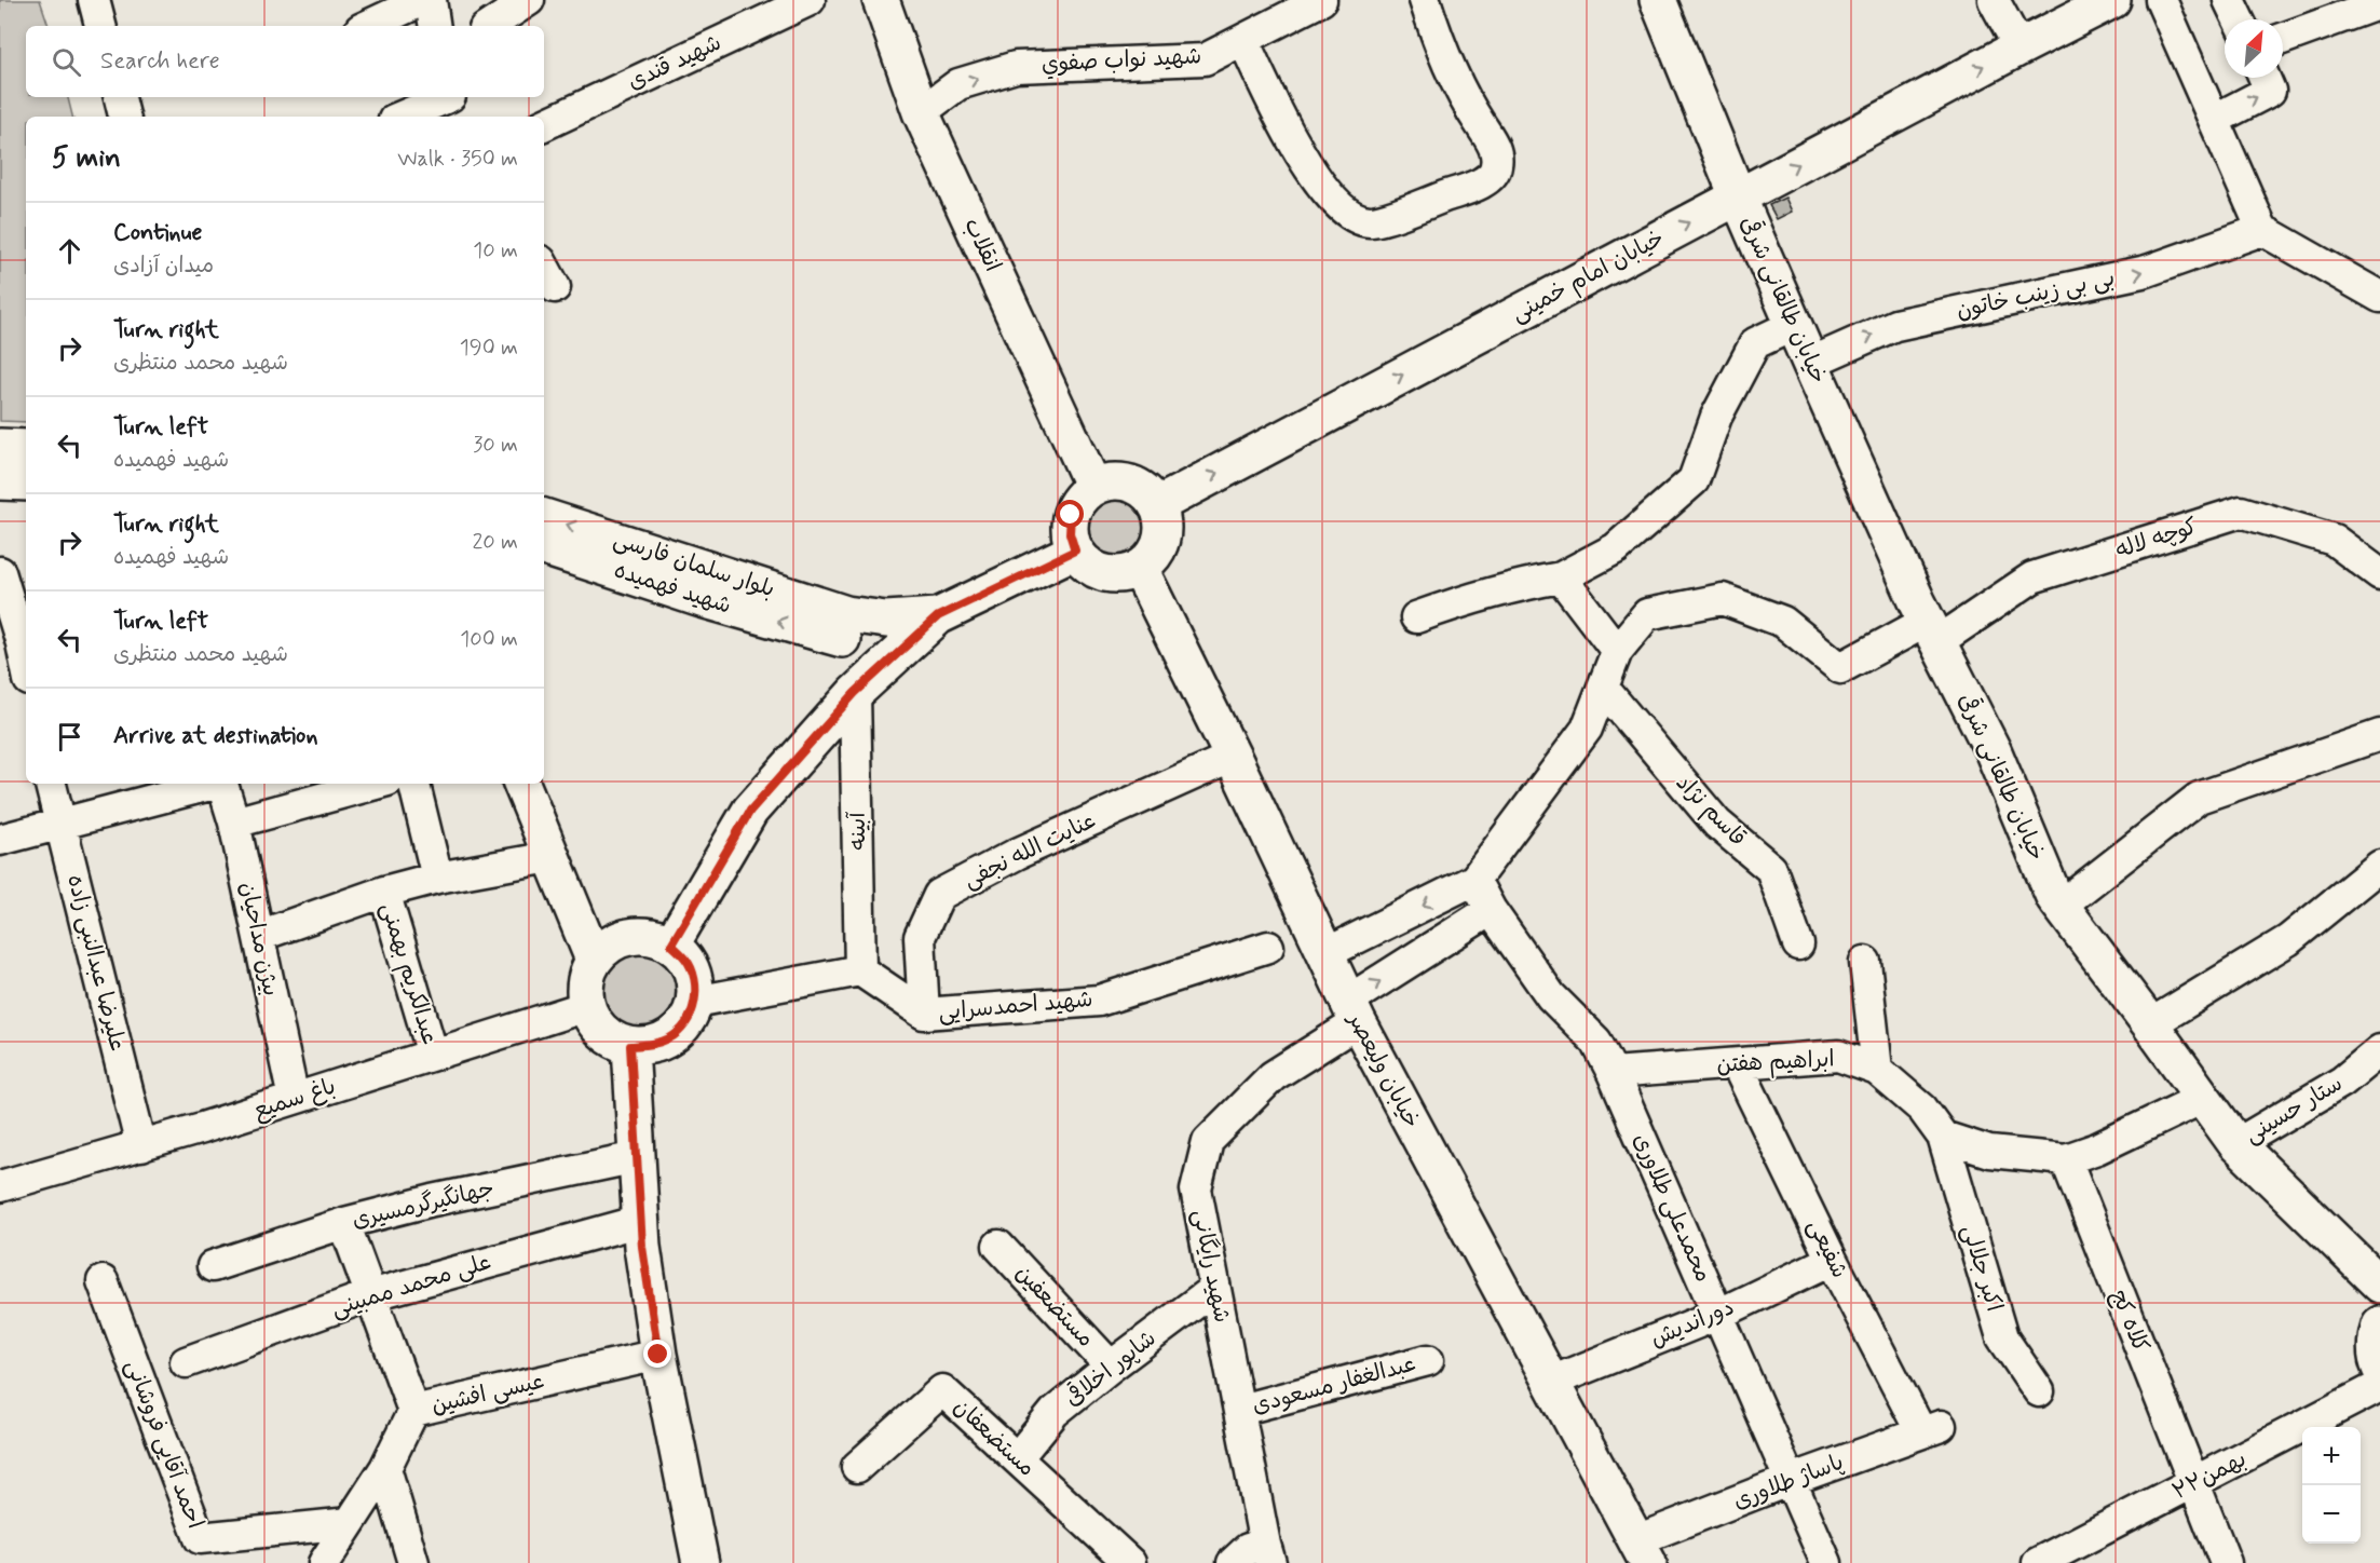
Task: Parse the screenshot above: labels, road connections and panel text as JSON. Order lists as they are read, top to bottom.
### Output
{
  "streets": {
    "main road": [
      "انقلاب",
      "خیابان امام خمینی",
      "خیابان طالقانی شرقی",
      "بلوار سلمان فارسی",
      "شهید فهمیده",
      "خیابان ولیعصر"
    ],
    "street": [
      "شهید نواب صفوي",
      "شهید قندی",
      "بی بی زینب خاتون",
      "کوچه لاله",
      "قاسم نژاد",
      "آبینه",
      "عنایت الله نجفی",
      "بیژن مداحیان",
      "علیرضا عبدالنبی زاده",
      "عبدالکریم بهمنی",
      "شهید احمدسرایی",
      "ابراهیم هفتن",
      "باغ سمیع",
      "ستار حسینی",
      "جهانگیرگرمسیری",
      "محمدعلی طلاوری",
      "شفیعی",
      "شهید رایگانی",
      "اکبر جلالی",
      "علی محمد ممبینی",
      "مستضعفین",
      "کلاه کج",
      "دوراندیش",
      "شاپور اخلاقی",
      "عبدالغفار مسعودی",
      "عیسی افشین",
      "مستضعفان",
      "احمد آقایی فروشانی",
      "۲۲بهمن",
      "پاساژ طلاوری"
    ]
  },
  "crossings": [
    ["شهید نواب صفوي", "انقلاب"],
    ["انقلاب", "خیابان امام خمینی"],
    ["انقلاب", "خیابان ولیعصر"],
    ["خیابان امام خمینی", "خیابان طالقانی شرقی"],
    ["خیابان امام خمینی", "خیابان ولیعصر"],
    ["بی بی زینب خاتون", "خیابان طالقانی شرقی"],
    ["خیابان طالقانی شرقی", "کوچه لاله"],
    ["خیابان طالقانی شرقی", "ستار حسینی"],
    ["بلوار سلمان فارسی", "شهید فهمیده"],
    ["آبینه", "شهید احمدسرایی"],
    ["عنایت الله نجفی", "شهید احمدسرایی"],
    ["عنایت الله نجفی", "خیابان ولیعصر"],
    ["بیژن مداحیان", "عبدالکریم بهمنی"],
    ["بیژن مداحیان", "باغ سمیع"],
    ["علیرضا عبدالنبی زاده", "باغ سمیع"],
    ["عبدالکریم بهمنی", "باغ سمیع"],
    ["ابراهیم هفتن", "محمدعلی طلاوری"],
    ["ابراهیم هفتن", "شفیعی"],
    ["ابراهیم هفتن", "اکبر جلالی"],
    ["خیابان ولیعصر", "شهید رایگانی"],
    ["خیابان ولیعصر", "دوراندیش"],
    ["خیابان ولیعصر", "پاساژ طلاوری"],
    ["محمدعلی طلاوری", "شهید رایگانی"],
    ["محمدعلی طلاوری", "دوراندیش"],
    ["محمدعلی طلاوری", "پاساژ طلاوری"],
    ["شفیعی", "دوراندیش"],
    ["شفیعی", "پاساژ طلاوری"],
    ["شهید رایگانی", "شاپور اخلاقی"],
    ["شهید رایگانی", "عبدالغفار مسعودی"],
    ["مستضعفین", "شاپور اخلاقی"],
    ["کلاه کج", "۲۲بهمن"],
    ["شاپور اخلاقی", "مستضعفان"],
    ["عیسی افشین", "احمد آقایی فروشانی"]
  ],
  "one_way": [
    "شهید نواب صفوي",
    "خیابان امام خمینی",
    "بی بی زینب خاتون",
    "بلوار سلمان فارسی",
    "شهید فهمیده"
  ],
  "north": "top right",
  "page": {
    "search": "Search here",
    "heading": ["5 min", "Walk · 350 m"],
    "list": [
      ["Continue", "میدان آزادی", "10 m"],
      ["Turn right", "شهید محمد منتظری", "190 m"],
      ["Turn left", "شهید فهمیده", "30 m"],
      ["Turn right", "شهید فهمیده", "20 m"],
      ["Turn left", "شهید محمد منتظری", "100 m"],
      "Arrive at destination"
    ],
    "map_buttons": ["+", "−"]
  }
}
